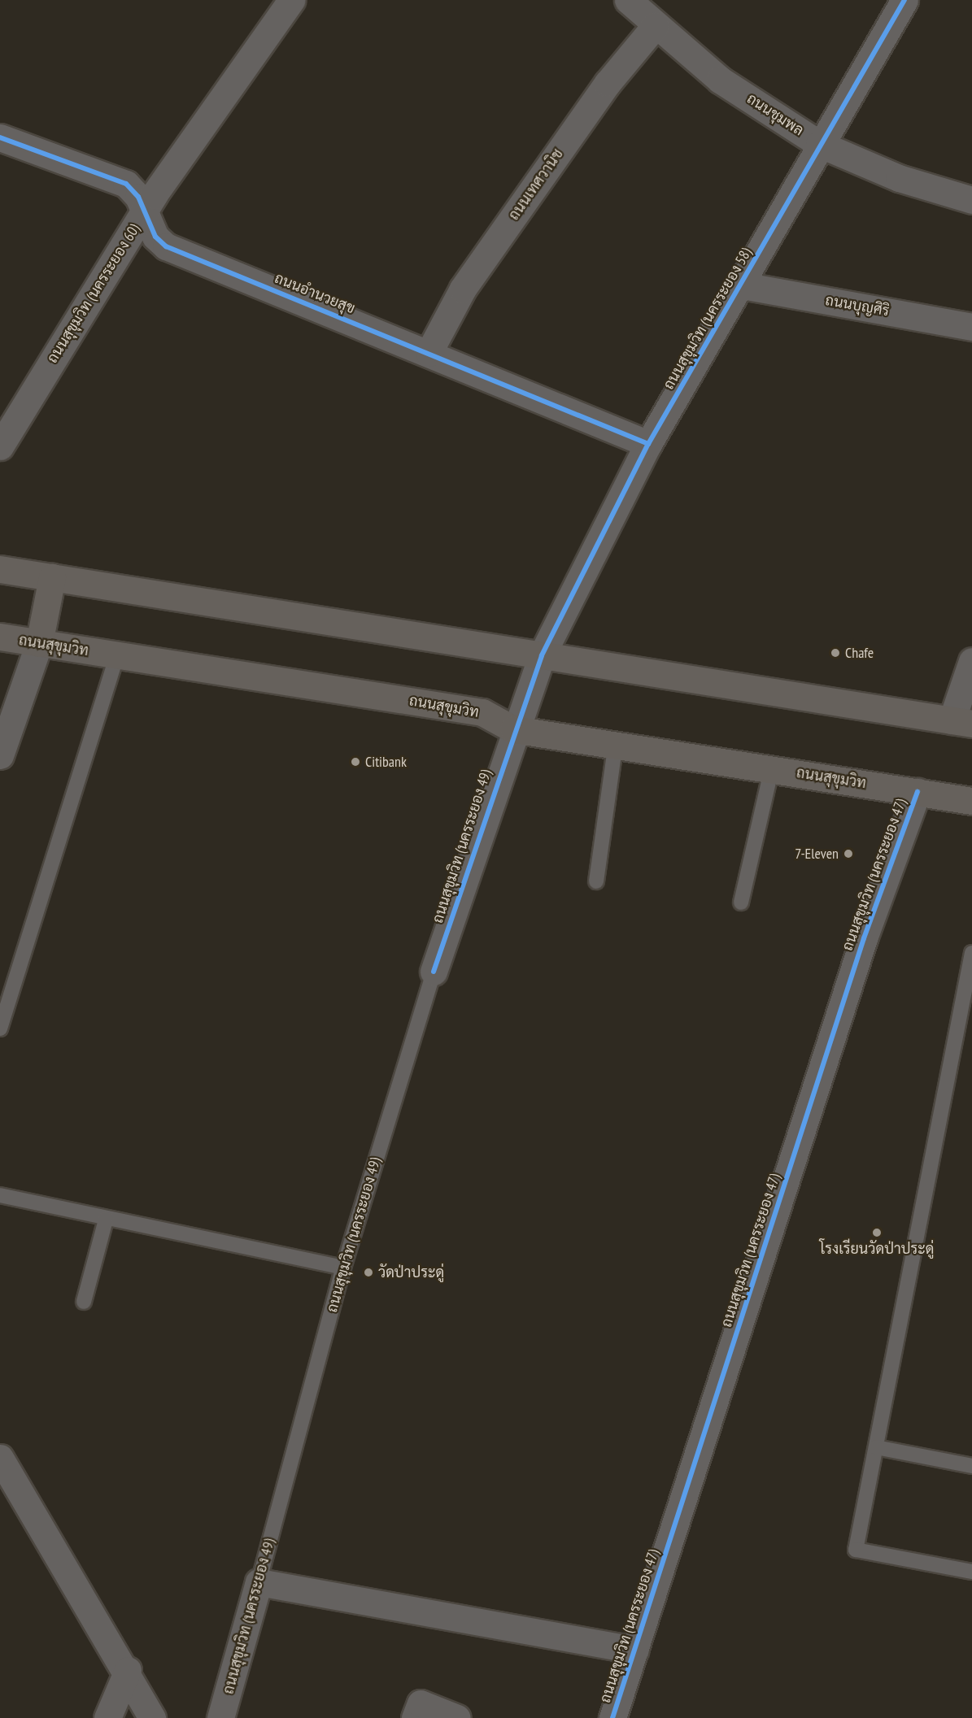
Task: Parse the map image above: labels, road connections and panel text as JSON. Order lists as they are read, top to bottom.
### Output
{
  "streets": {
    "main road": ["ถนนสุขุมวิท"],
    "street": [
      "ถนนชุมพล",
      "ถนนเทศวานิช",
      "ถนนสุขุมวิท (นครระยอง 60)",
      "ถนนอำนวยสุข",
      "ถนนบุญศิริ",
      "ถนนสุขุมวิท (นครระยอง 58)",
      "ถนนสุขุมวิท (นครระยอง 49)",
      "ถนนสุขุมวิท (นครระยอง 47)"
    ]
  },
  "crossings": [
    ["ถนนชุมพล", "ถนนเทศวานิช"],
    ["ถนนชุมพล", "ถนนสุขุมวิท (นครระยอง 58)"],
    ["ถนนเทศวานิช", "ถนนอำนวยสุข"],
    ["ถนนสุขุมวิท (นครระยอง 60)", "ถนนอำนวยสุข"],
    ["ถนนอำนวยสุข", "ถนนสุขุมวิท (นครระยอง 58)"],
    ["ถนนบุญศิริ", "ถนนสุขุมวิท (นครระยอง 58)"],
    ["ถนนสุขุมวิท (นครระยอง 58)", "ถนนสุขุมวิท (นครระยอง 49)"],
    ["ถนนสุขุมวิท", "ถนนสุขุมวิท (นครระยอง 49)"],
    ["ถนนสุขุมวิท", "ถนนสุขุมวิท (นครระยอง 47)"]
  ],
  "places": [
    "Chafe",
    "Citibank",
    "7-Eleven",
    "โรงเรียนวัดป่าประดู่",
    "วัดป่าประดู่"
  ]
}
